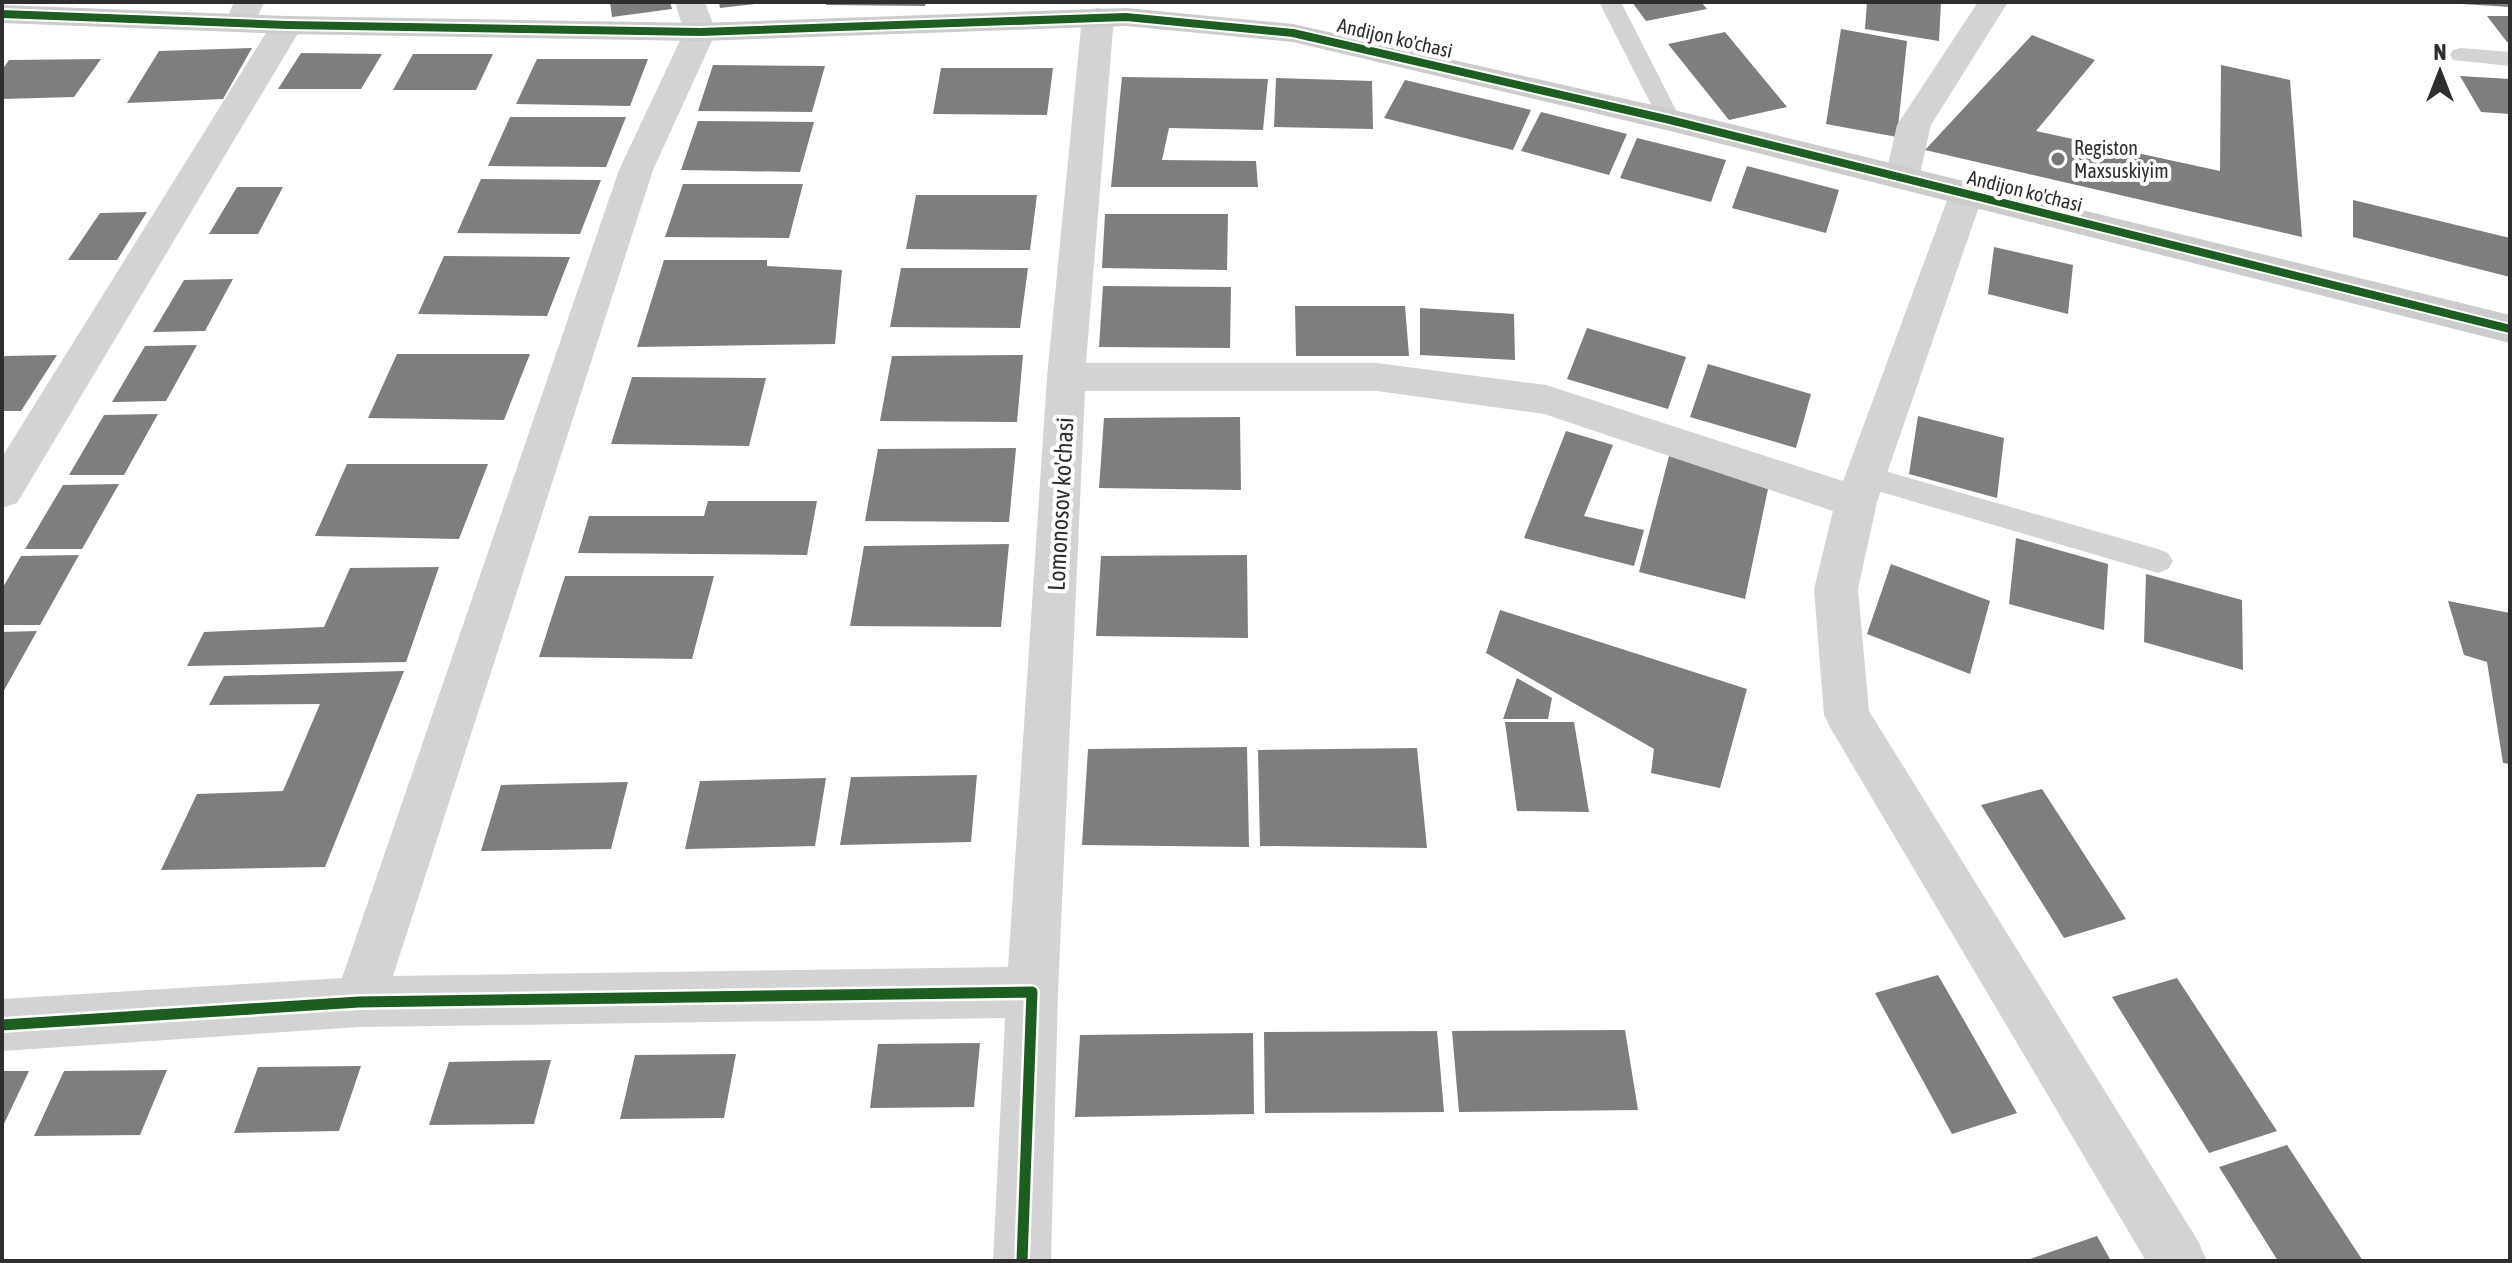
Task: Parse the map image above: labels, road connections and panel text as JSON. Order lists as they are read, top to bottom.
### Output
{
  "streets": {
    "street": ["Andijon ko'chasi", "Lomonosov ko'chasi"]
  },
  "crossings": [
    ["Andijon ko'chasi", "Lomonosov ko'chasi"]
  ],
  "places": ["Registon Maxsuskiyim"],
  "north": "top"
}
